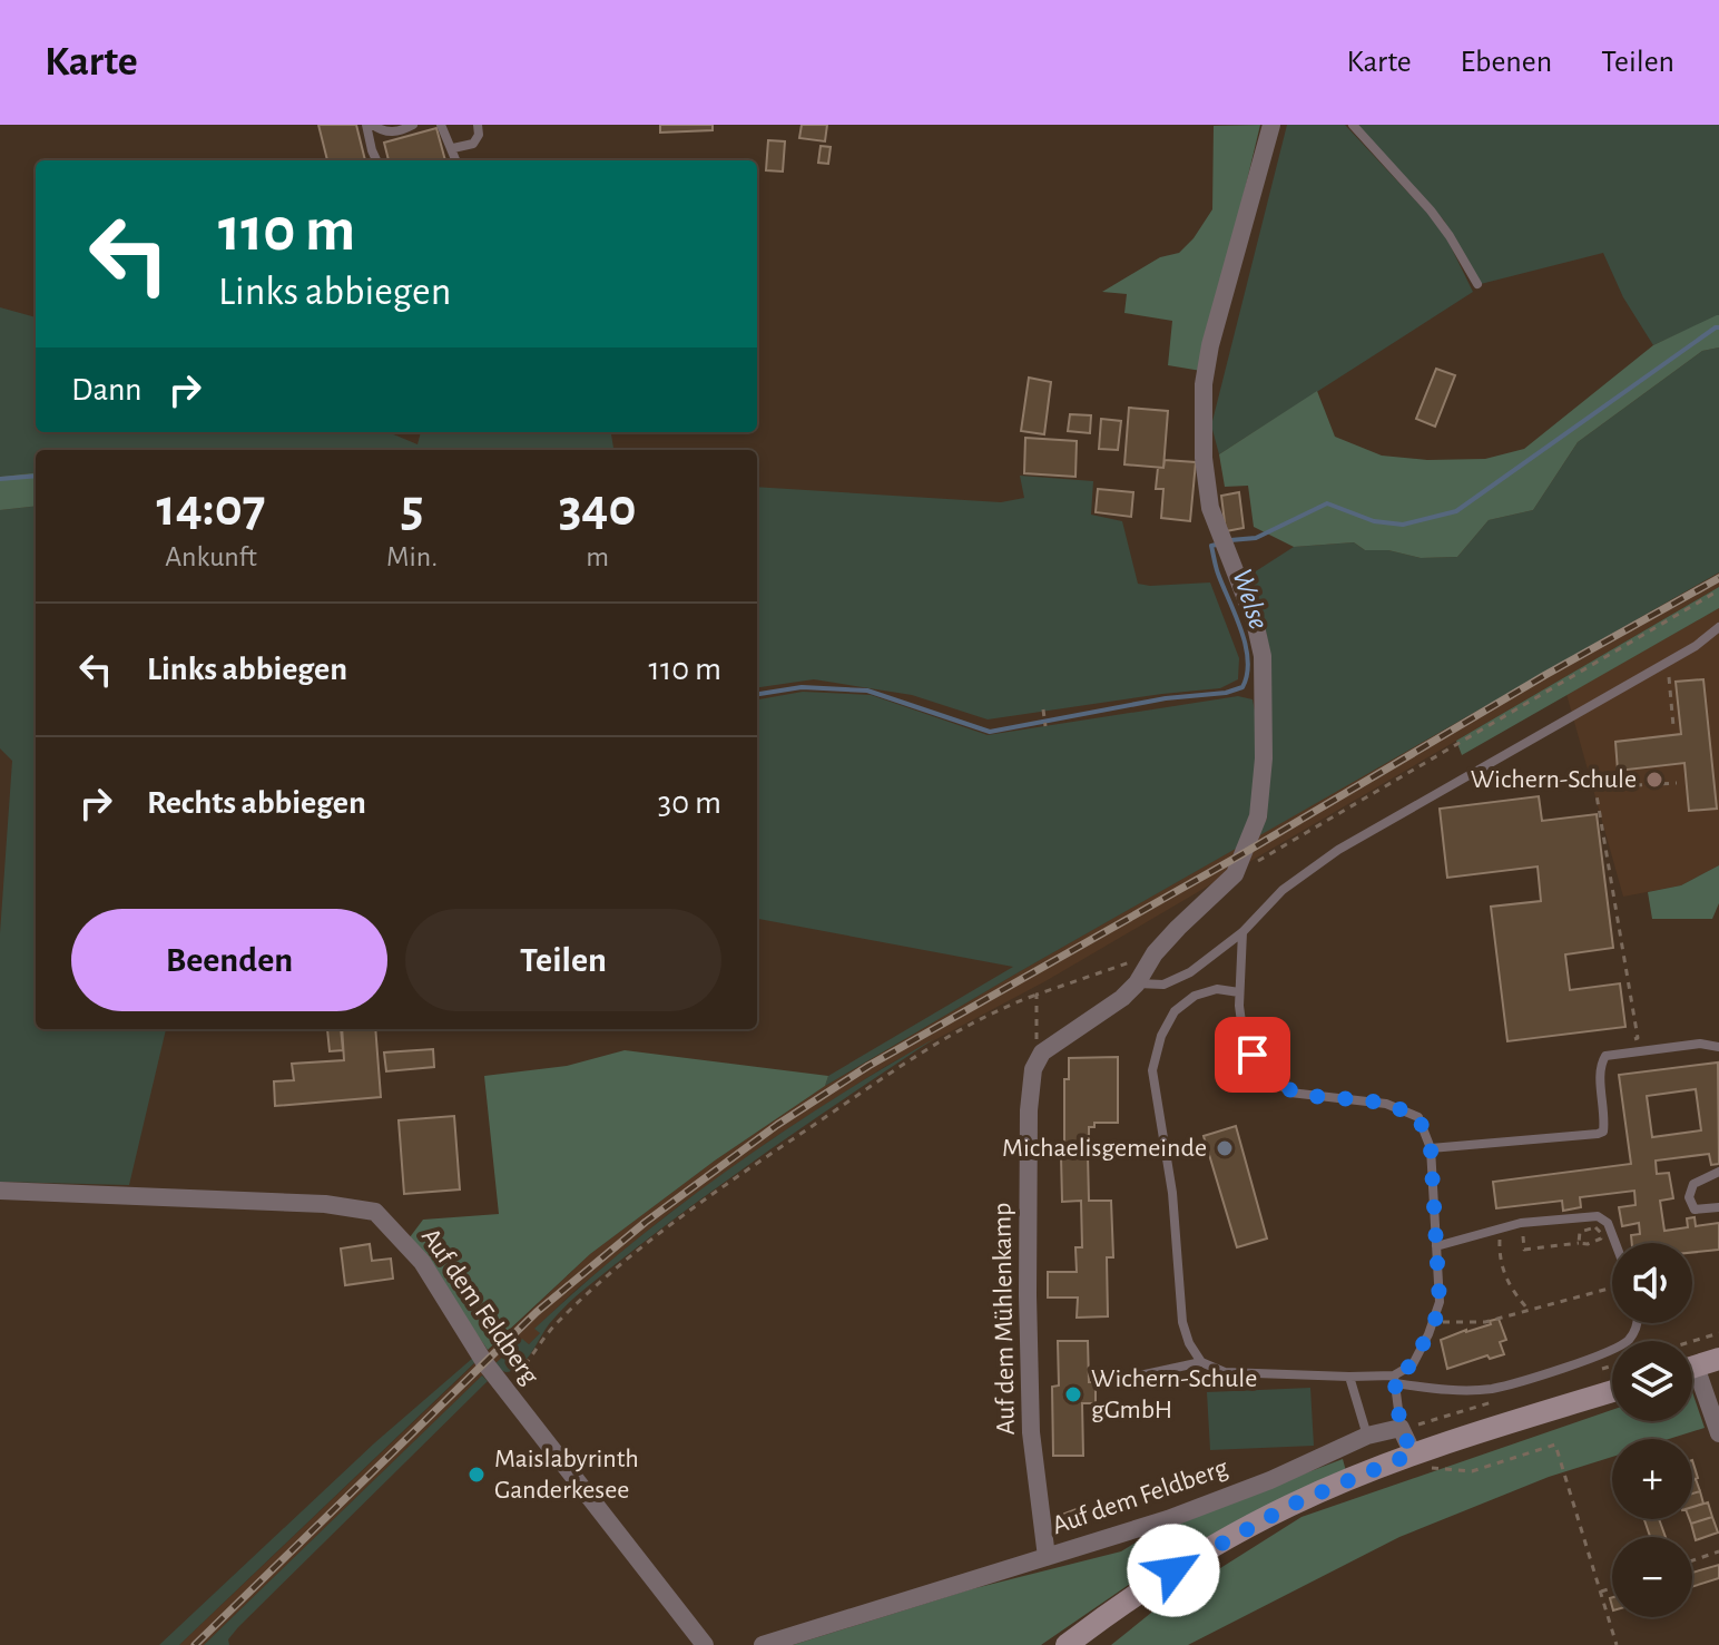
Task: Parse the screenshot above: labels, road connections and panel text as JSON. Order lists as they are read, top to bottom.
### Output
{
  "streets": {
    "street": ["Auf dem Feldberg", "Auf dem Mühlenkamp"]
  },
  "crossings": [
    ["Auf dem Feldberg", "Auf dem Mühlenkamp"]
  ],
  "water": ["Welse"],
  "places": [
    "Wichern-Schule",
    "Michaelisgemeinde",
    "Wichern-Schule gGmbH",
    "Maislabyrinth Ganderkesee"
  ],
  "page": {
    "header": "Karte",
    "nav": ["Karte", "Ebenen", "Teilen"],
    "turn": ["110 m", "Links abbiegen"],
    "then": "Dann",
    "eta": [
      "14:07",
      "Ankunft",
      "5",
      "Min.",
      "340",
      "m"
    ],
    "list": [
      {
        "name": "Links abbiegen",
        "value": "110 m"
      },
      {
        "name": "Rechts abbiegen",
        "value": "30 m"
      }
    ],
    "buttons": ["Beenden", "Teilen"],
    "map_buttons": ["+", "−"]
  }
}
